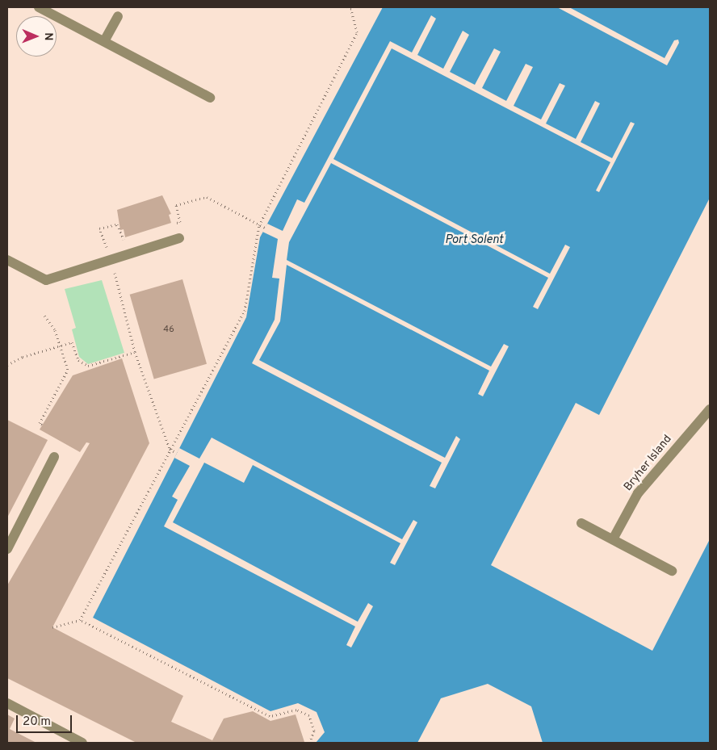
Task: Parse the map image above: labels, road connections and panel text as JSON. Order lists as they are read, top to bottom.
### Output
{
  "streets": {
    "street": ["Bryher Island"]
  },
  "water": ["Port Solent"],
  "house_numbers": ["46"],
  "scale_bar": "20 m",
  "north": "right"
}
